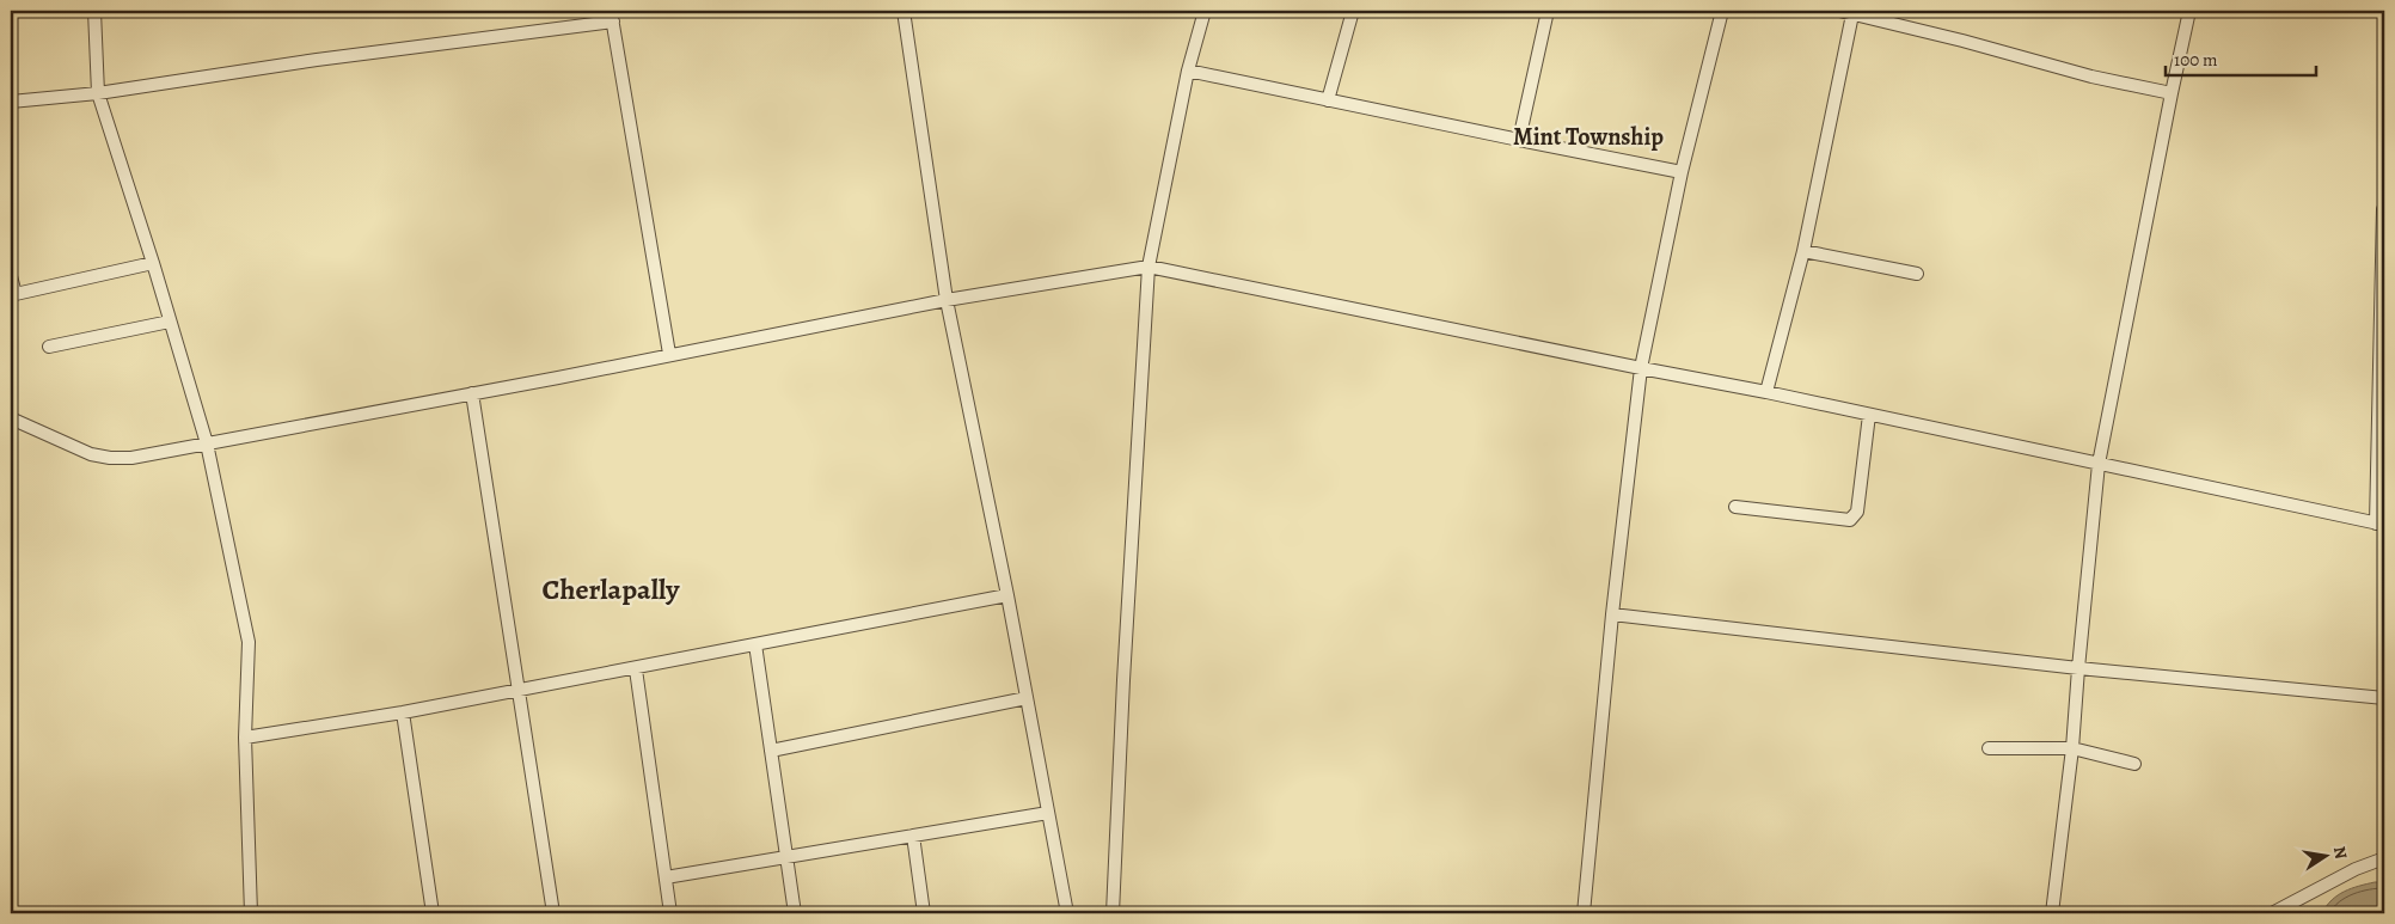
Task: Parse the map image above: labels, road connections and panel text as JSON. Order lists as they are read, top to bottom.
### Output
{
  "districts": ["Mint Township", "Cherlapally"],
  "scale_bar": "100 m",
  "north": "right"
}
